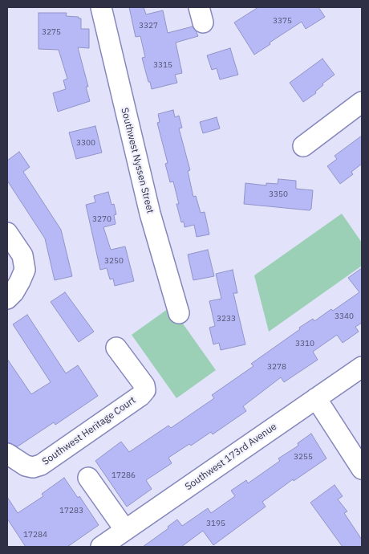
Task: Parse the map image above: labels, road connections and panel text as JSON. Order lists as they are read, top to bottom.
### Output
{
  "streets": {
    "street": ["Southwest Nyssen Street", "Southwest Heritage Court", "Southwest 173rd Avenue"]
  },
  "house_numbers": [
    "3375",
    "3327",
    "3275",
    "3315",
    "3300",
    "3350",
    "3270",
    "3250",
    "3340",
    "3233",
    "3310",
    "3278",
    "3255",
    "17286",
    "17283",
    "3195",
    "17284"
  ]
}
